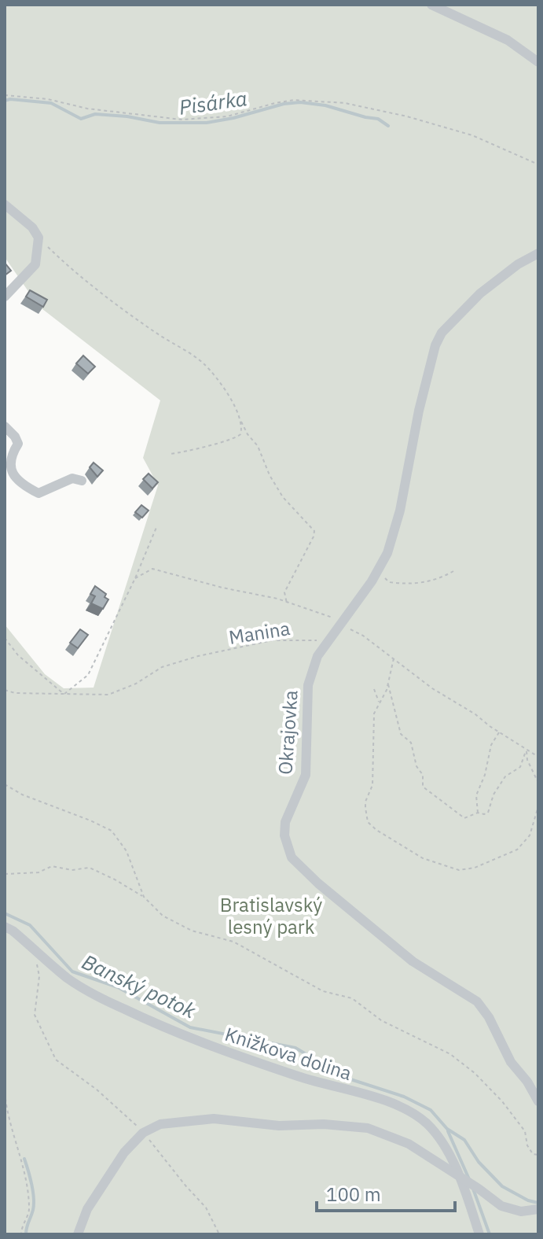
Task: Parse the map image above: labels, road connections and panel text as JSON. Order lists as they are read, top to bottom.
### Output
{
  "streets": {
    "street": ["Okrajovka", "Knižkova dolina"],
    "path": ["Manina"]
  },
  "crossings": [
    ["Manina", "Okrajovka"]
  ],
  "water": ["Pisárka", "Banský potok"],
  "parks": ["Bratislavský lesný park"],
  "scale_bar": "100 m"
}
